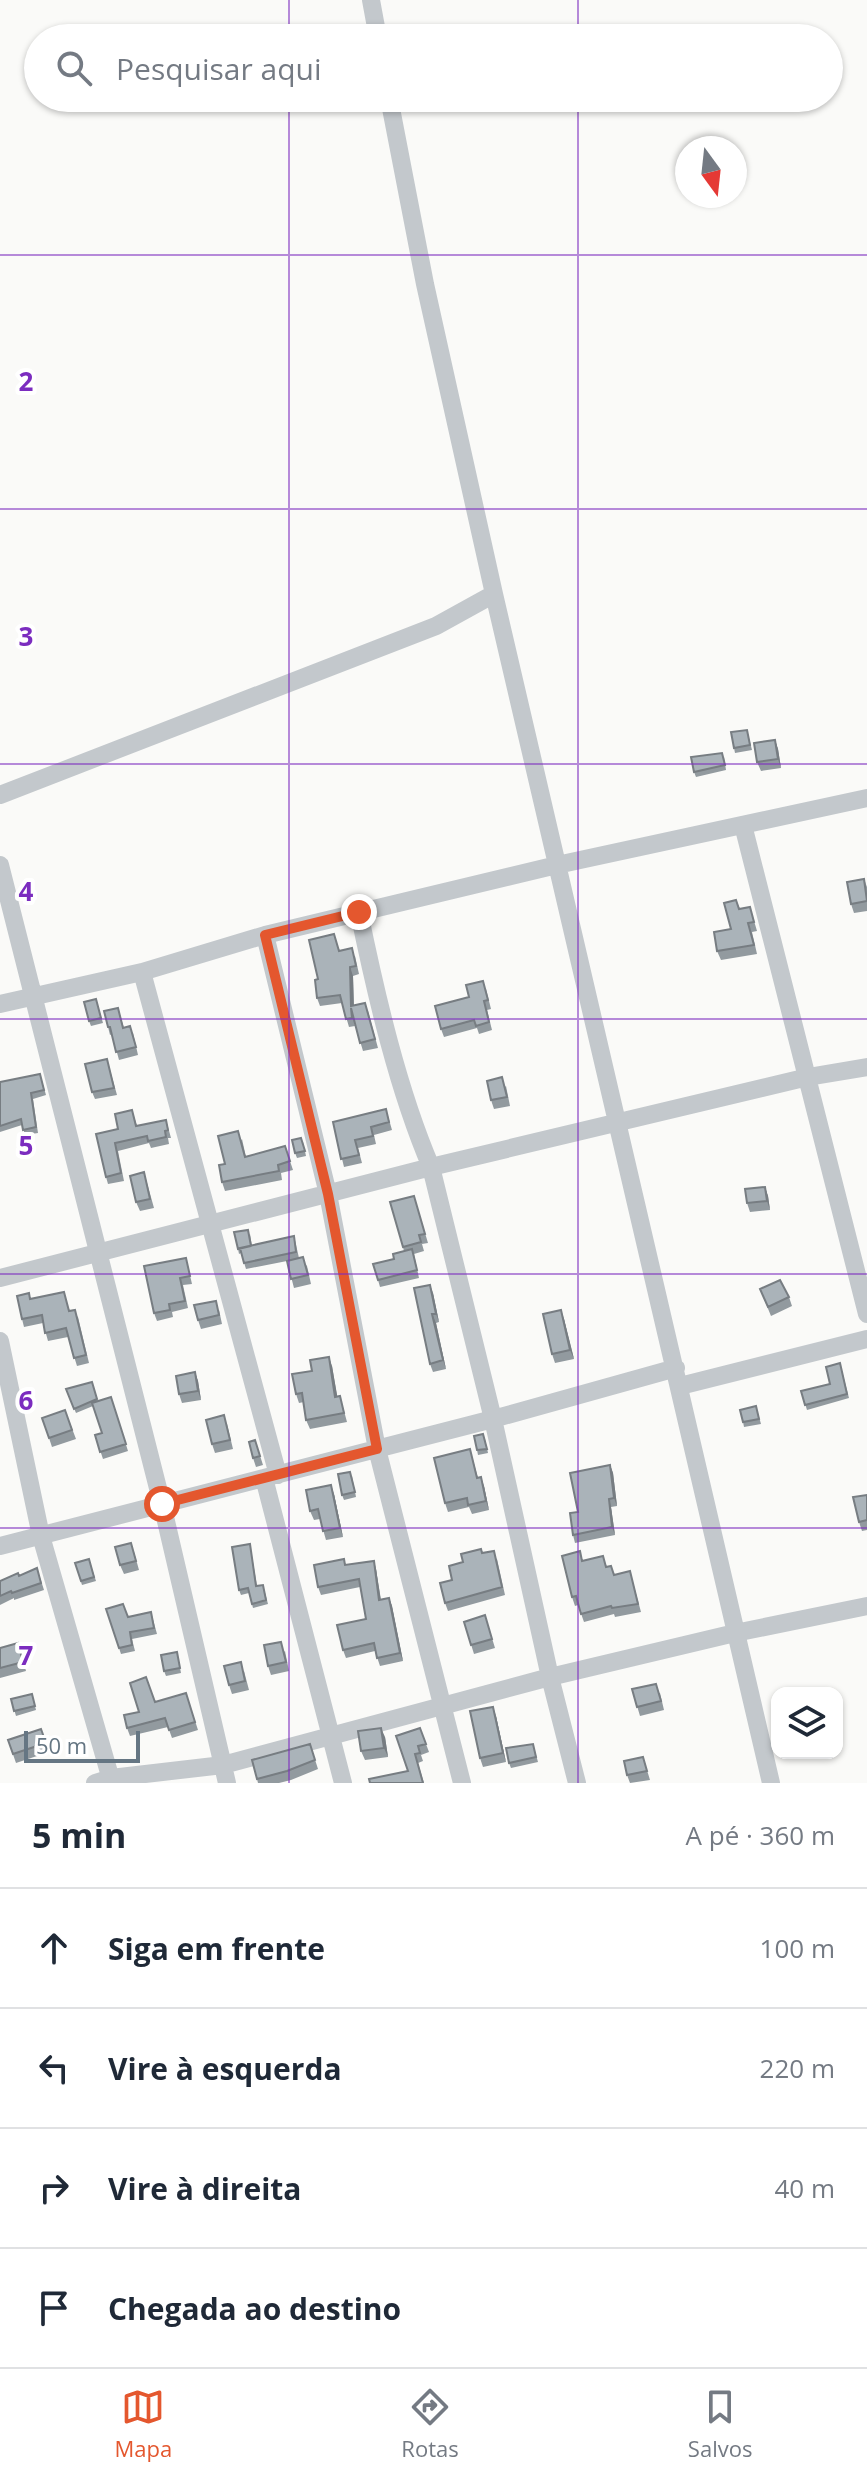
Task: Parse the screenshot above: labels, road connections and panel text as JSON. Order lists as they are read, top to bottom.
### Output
{
  "scale_bar": "50 m",
  "north": "bottom",
  "page": {
    "search": "Pesquisar aqui",
    "scale": "50 m",
    "heading": ["5 min", "A pé · 360 m"],
    "list": [
      ["Siga em frente", "100 m"],
      ["Vire à esquerda", "220 m"],
      ["Vire à direita", "40 m"],
      "Chegada ao destino"
    ],
    "nav": ["Mapa", "Rotas", "Salvos"]
  },
  "grid": {
    "rows": [
      "2",
      "3",
      "4",
      "5",
      "6",
      "7"
    ]
  }
}
